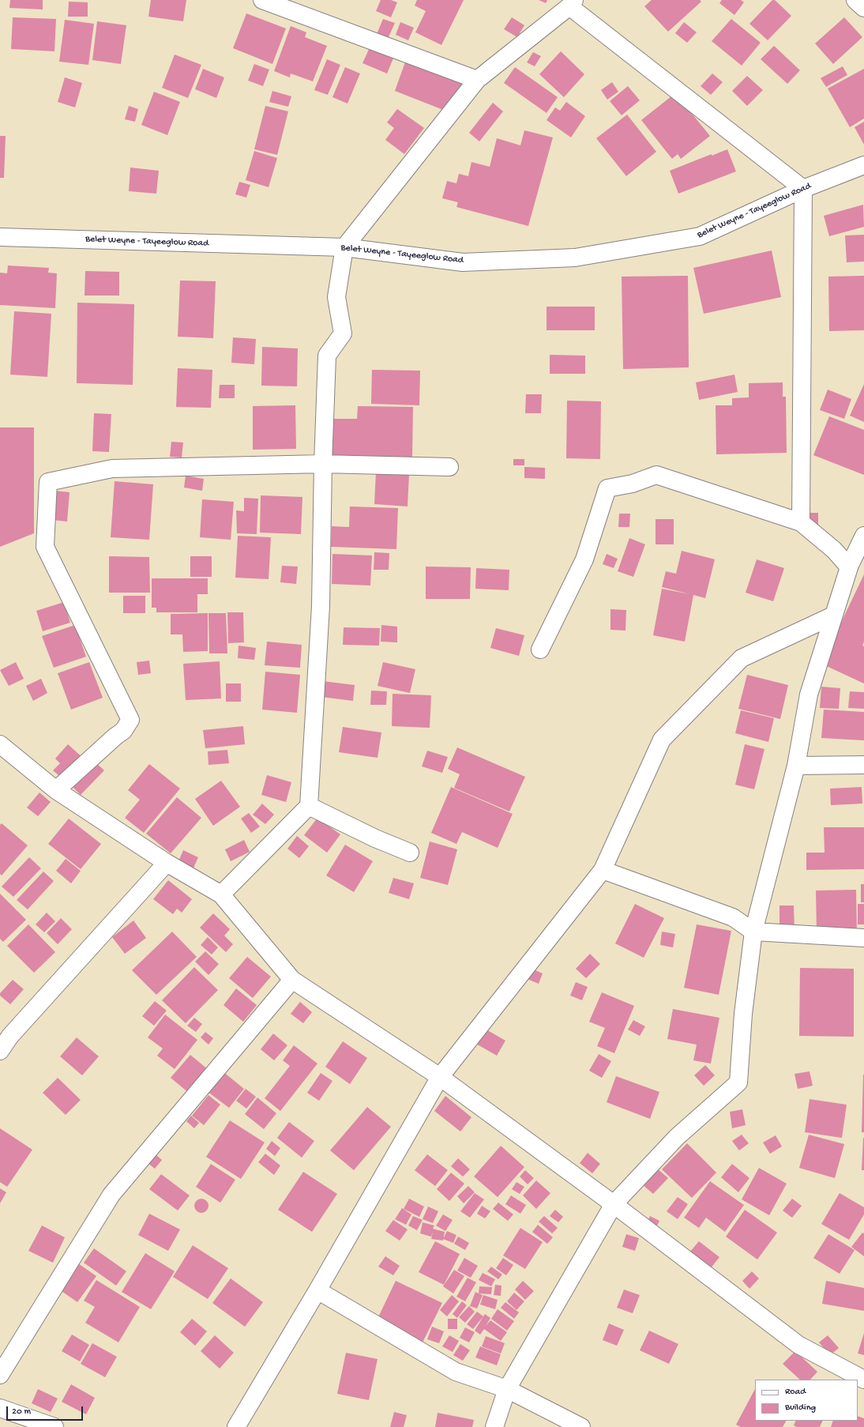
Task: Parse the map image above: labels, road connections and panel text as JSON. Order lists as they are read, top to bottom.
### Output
{
  "streets": {
    "street": ["Belet Weyne - Tayeeglow Road"]
  },
  "legend": ["Road", "Building"],
  "scale_bar": "20 m"
}
